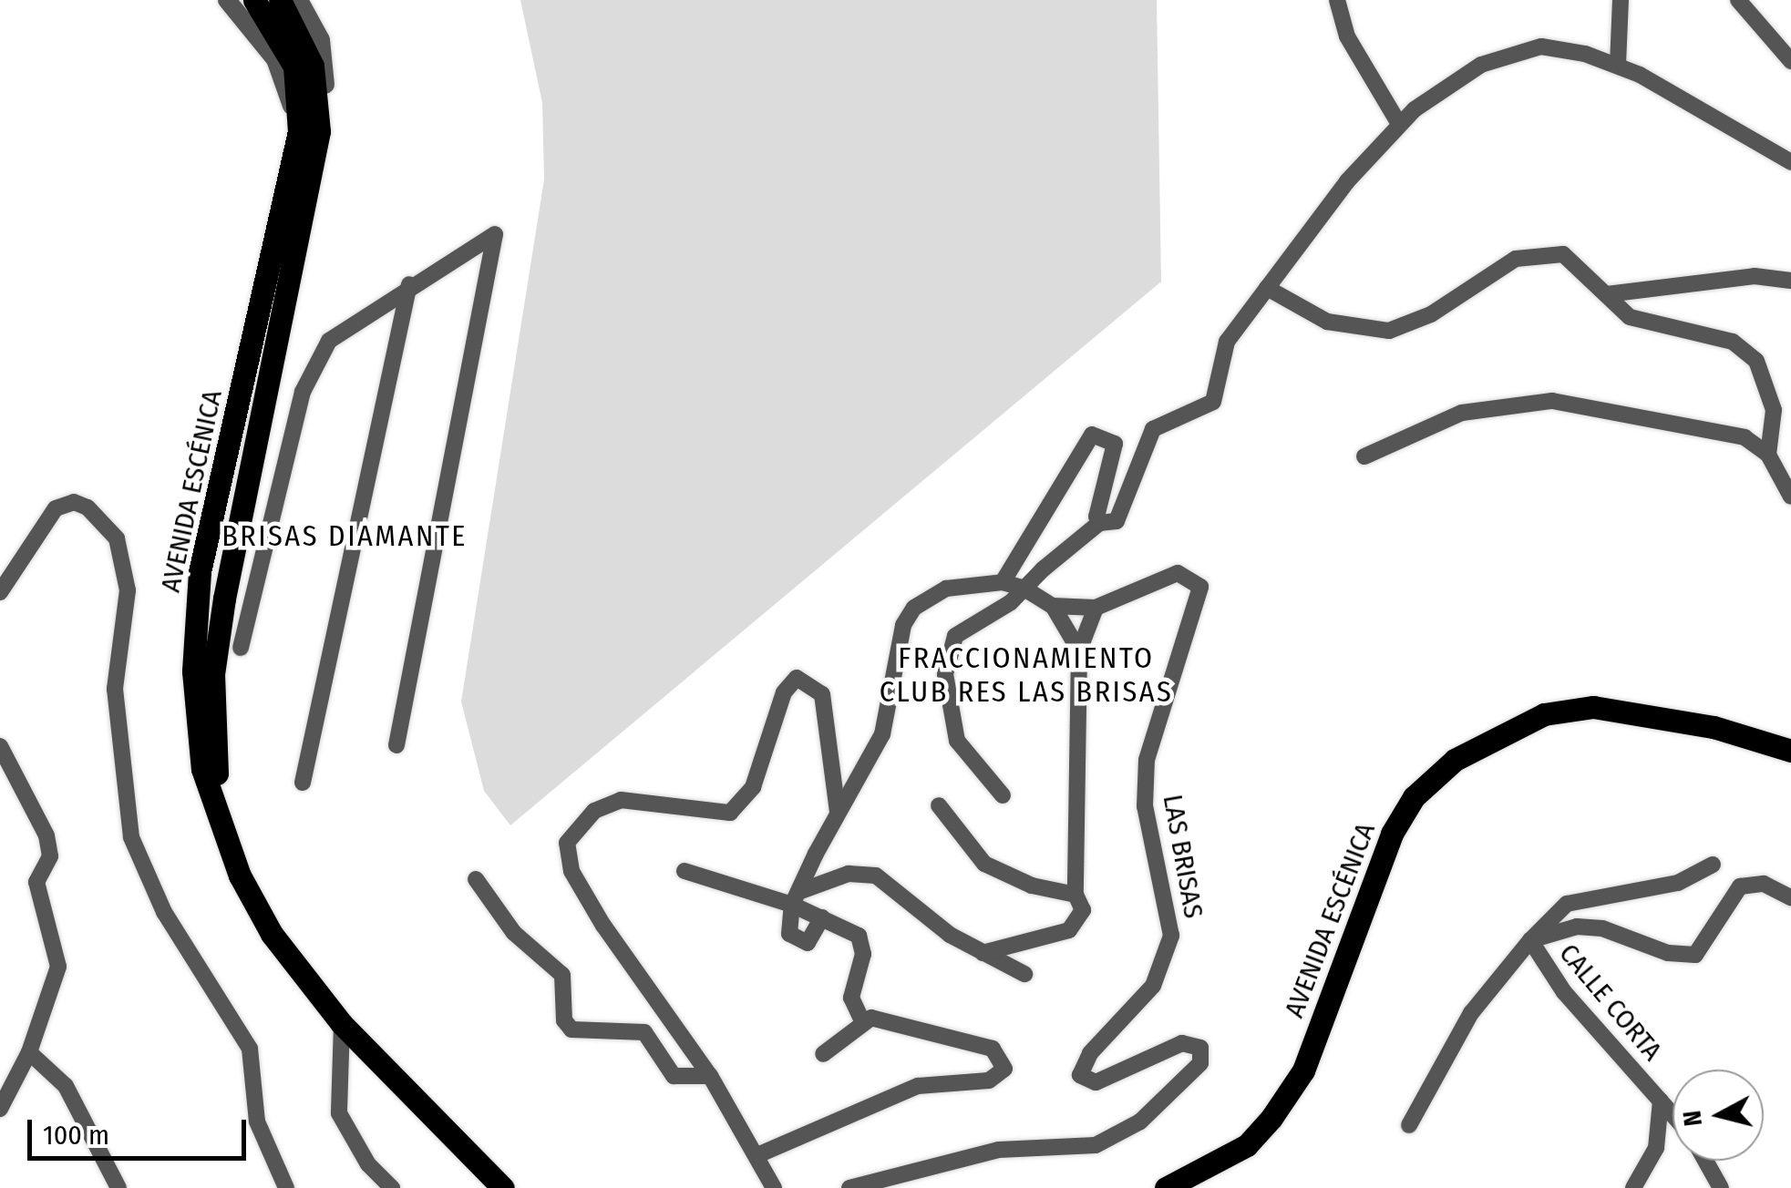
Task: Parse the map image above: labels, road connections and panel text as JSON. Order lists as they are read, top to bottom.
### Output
{
  "streets": {
    "main road": ["AVENIDA ESCÉNICA"],
    "street": ["LAS BRISAS", "CALLE CORTA"]
  },
  "districts": ["BRISAS DIAMANTE", "FRACCIONAMIENTO CLUB RES LAS BRISAS"],
  "scale_bar": "100 m",
  "north": "left"
}
